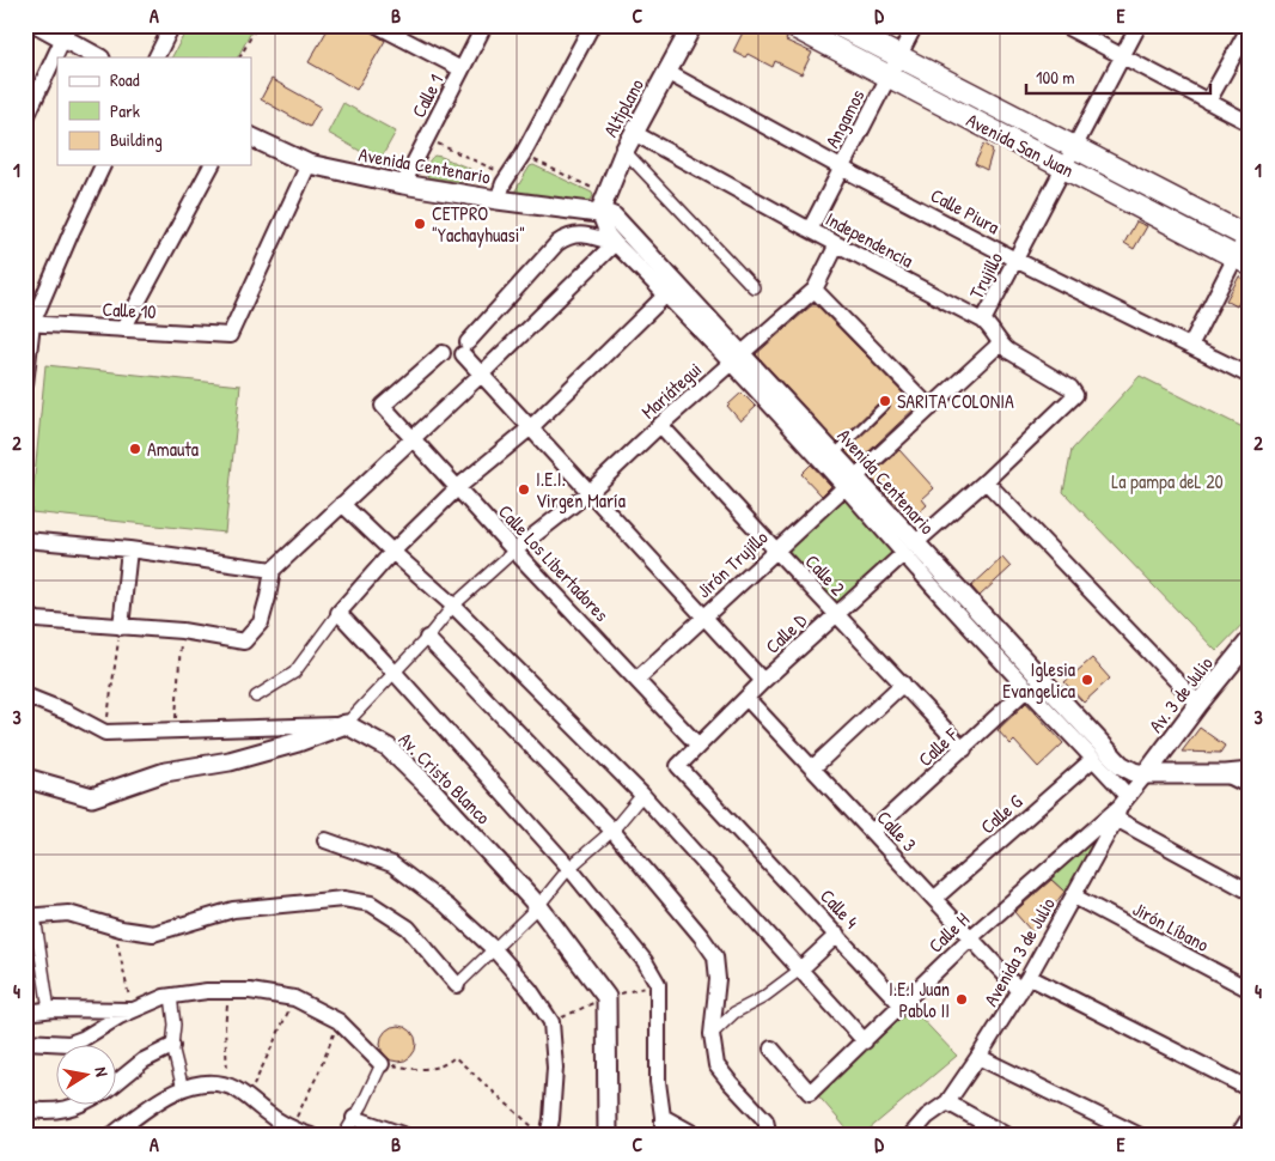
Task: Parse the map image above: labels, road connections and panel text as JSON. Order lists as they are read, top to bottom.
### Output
{
  "streets": {
    "main road": ["Avenida San Juan"],
    "street": [
      "Calle 1",
      "Altiplano",
      "Angamos",
      "Avenida Centenario",
      "Calle Piura",
      "Independencia",
      "Trujillo",
      "Calle 10",
      "Mariátegui",
      "Calle Los Libertadores",
      "Jirón Trujillo",
      "Calle 2",
      "Calle D",
      "Av. 3 de Julio",
      "Calle F",
      "Av. Cristo Blanco",
      "Calle G",
      "Calle 3",
      "Calle 4",
      "Jirón Líbano",
      "Calle H",
      "Avenida 3 de Julio"
    ]
  },
  "crossings": [
    ["Calle 1", "Avenida Centenario"],
    ["Altiplano", "Avenida Centenario"],
    ["Altiplano", "Calle Piura"],
    ["Altiplano", "Independencia"],
    ["Angamos", "Avenida San Juan"],
    ["Angamos", "Calle Piura"],
    ["Angamos", "Independencia"],
    ["Avenida San Juan", "Trujillo"],
    ["Avenida Centenario", "Calle 10"],
    ["Avenida Centenario", "Mariátegui"],
    ["Avenida Centenario", "Jirón Trujillo"],
    ["Avenida Centenario", "Calle D"],
    ["Avenida Centenario", "Av. 3 de Julio"],
    ["Avenida Centenario", "Calle F"],
    ["Avenida Centenario", "Calle G"],
    ["Avenida Centenario", "Calle H"],
    ["Avenida Centenario", "Avenida 3 de Julio"],
    ["Calle Piura", "Trujillo"],
    ["Independencia", "Trujillo"],
    ["Independencia", "Mariátegui"],
    ["Independencia", "Jirón Trujillo"],
    ["Independencia", "Calle D"],
    ["Mariátegui", "Calle Los Libertadores"],
    ["Mariátegui", "Calle 2"],
    ["Calle Los Libertadores", "Jirón Trujillo"],
    ["Calle Los Libertadores", "Calle D"],
    ["Calle Los Libertadores", "Calle 4"],
    ["Jirón Trujillo", "Calle 2"],
    ["Calle 2", "Calle D"],
    ["Calle 2", "Calle F"],
    ["Calle D", "Calle 3"],
    ["Calle D", "Calle 4"],
    ["Av. 3 de Julio", "Avenida 3 de Julio"],
    ["Calle F", "Calle 3"],
    ["Calle G", "Calle 3"],
    ["Calle 3", "Calle H"],
    ["Calle 3", "Avenida 3 de Julio"],
    ["Calle 4", "Calle H"],
    ["Jirón Líbano", "Avenida 3 de Julio"],
    ["Calle H", "Avenida 3 de Julio"]
  ],
  "parks": ["La pampa deL 20"],
  "places": [
    "CETPRO \"Yachayhuasi\"",
    "SARITA COLONIA",
    "Amauta",
    "I.E.I. Virgen María",
    "Iglesia Evangelica",
    "I.E.I Juan Pablo II"
  ],
  "legend": ["Road", "Park", "Building"],
  "scale_bar": "100 m",
  "north": "right",
  "grid": {
    "columns": [
      "A",
      "B",
      "C",
      "D",
      "E"
    ],
    "rows": [
      "1",
      "2",
      "3",
      "4"
    ]
  }
}
